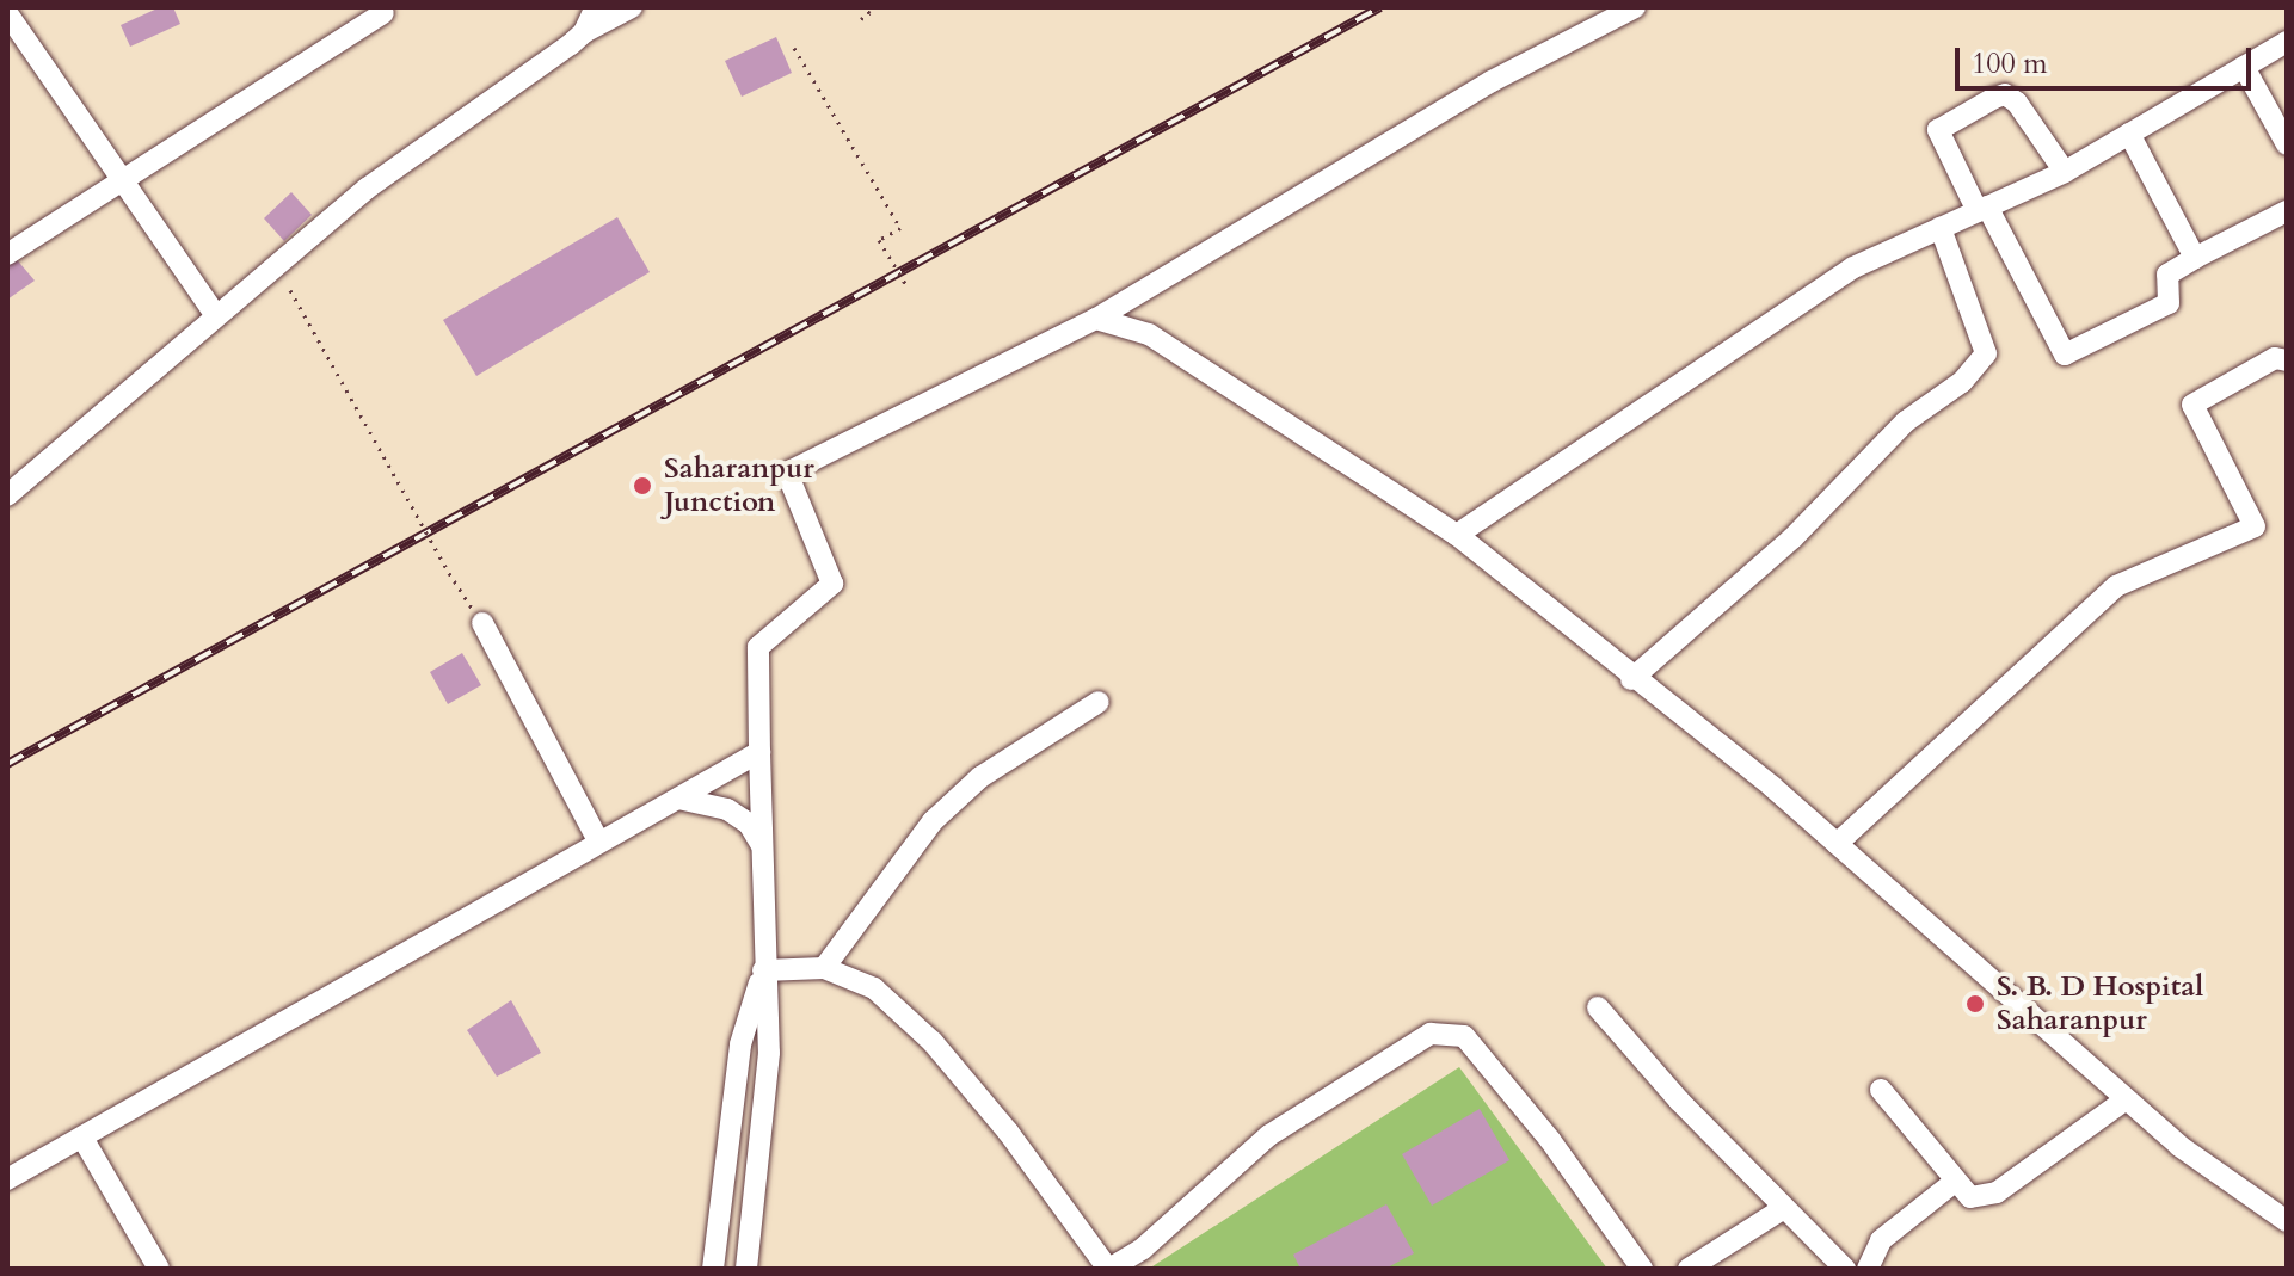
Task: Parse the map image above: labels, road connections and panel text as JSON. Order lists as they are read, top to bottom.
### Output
{
  "places": ["Saharanpur Junction", "S. B. D Hospital Saharanpur"],
  "scale_bar": "100 m"
}
